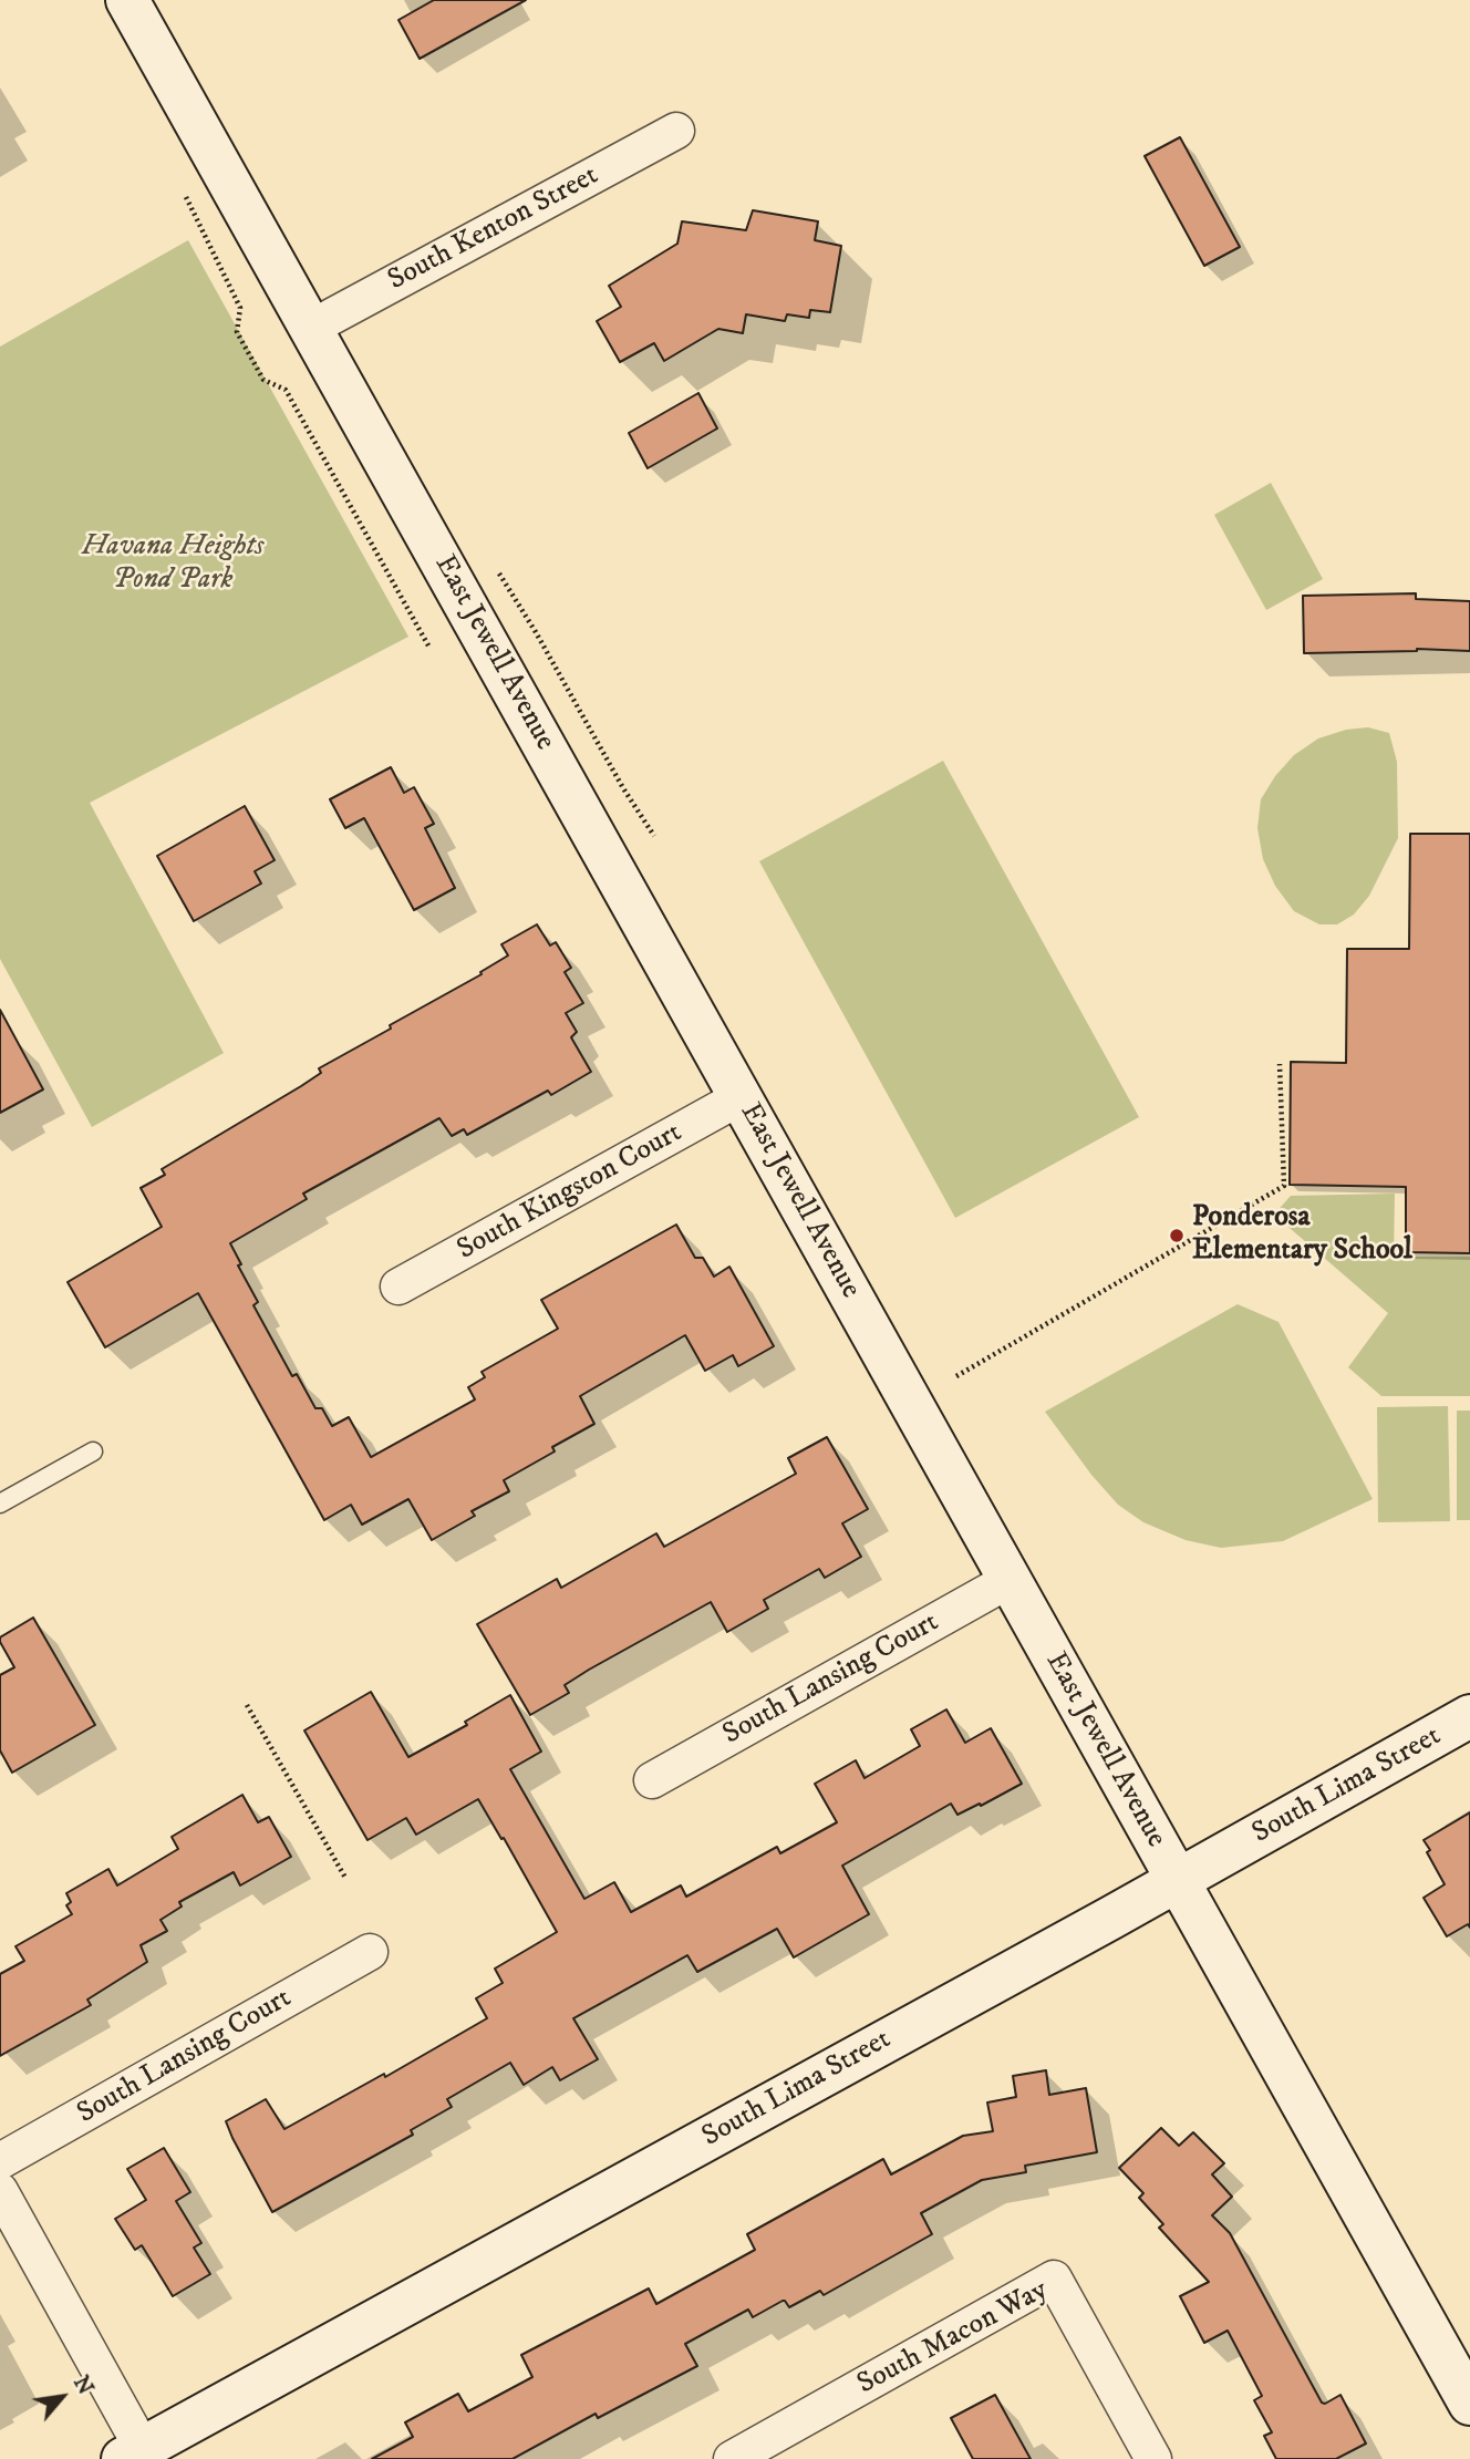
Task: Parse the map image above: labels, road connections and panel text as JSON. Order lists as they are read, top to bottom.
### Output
{
  "streets": {
    "street": [
      "South Kenton Street",
      "East Jewell Avenue",
      "South Kingston Court",
      "South Lansing Court",
      "South Lima Street",
      "South Macon Way"
    ]
  },
  "crossings": [
    ["South Kenton Street", "East Jewell Avenue"],
    ["East Jewell Avenue", "South Kingston Court"],
    ["East Jewell Avenue", "South Lansing Court"],
    ["East Jewell Avenue", "South Lima Street"]
  ],
  "parks": ["Havana Heights Pond Park"],
  "places": ["Ponderosa Elementary School"],
  "north": "top right"
}
